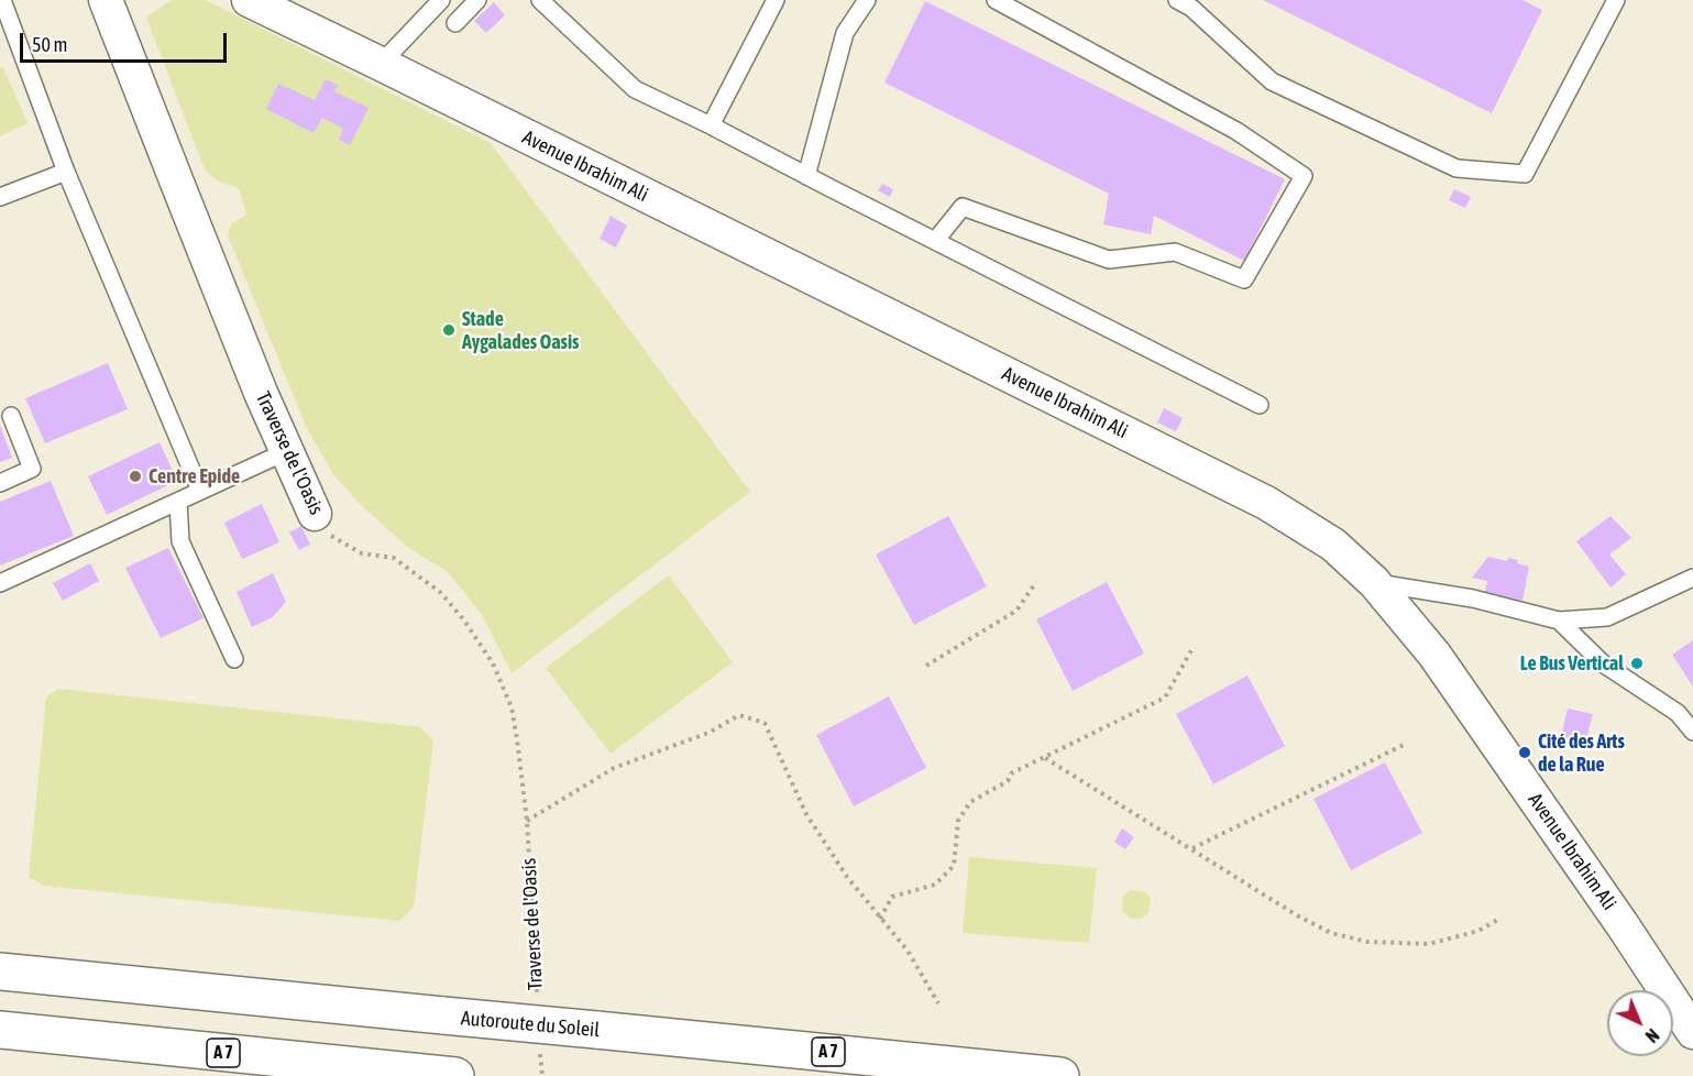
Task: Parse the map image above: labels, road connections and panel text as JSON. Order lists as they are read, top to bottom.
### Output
{
  "streets": {
    "highway": ["Autoroute du Soleil", "A 7"],
    "street": ["Avenue Ibrahim Ali", "Traverse de l'Oasis"]
  },
  "places": [
    "Stade Aygalades Oasis",
    "Centre Epide",
    "Le Bus Vertical",
    "Cité des Arts de la Rue"
  ],
  "scale_bar": "50 m",
  "north": "bottom right"
}
